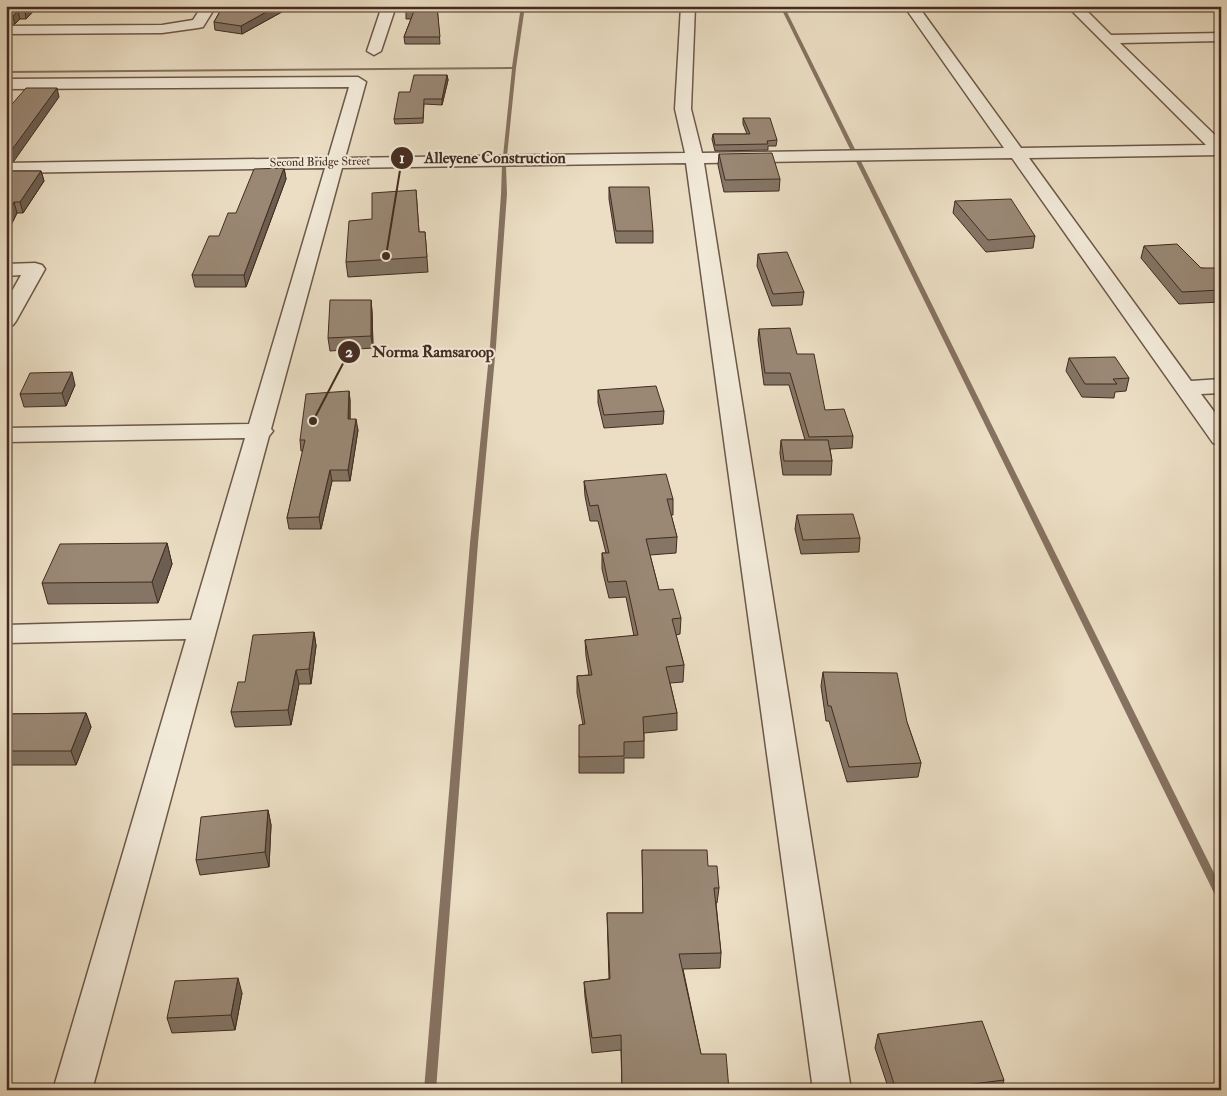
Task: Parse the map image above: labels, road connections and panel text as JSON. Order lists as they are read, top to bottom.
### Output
{
  "streets": {
    "street": ["Second Bridge Street"]
  },
  "places": ["Alleyene Construction", "Norma Ramsaroop"]
}
